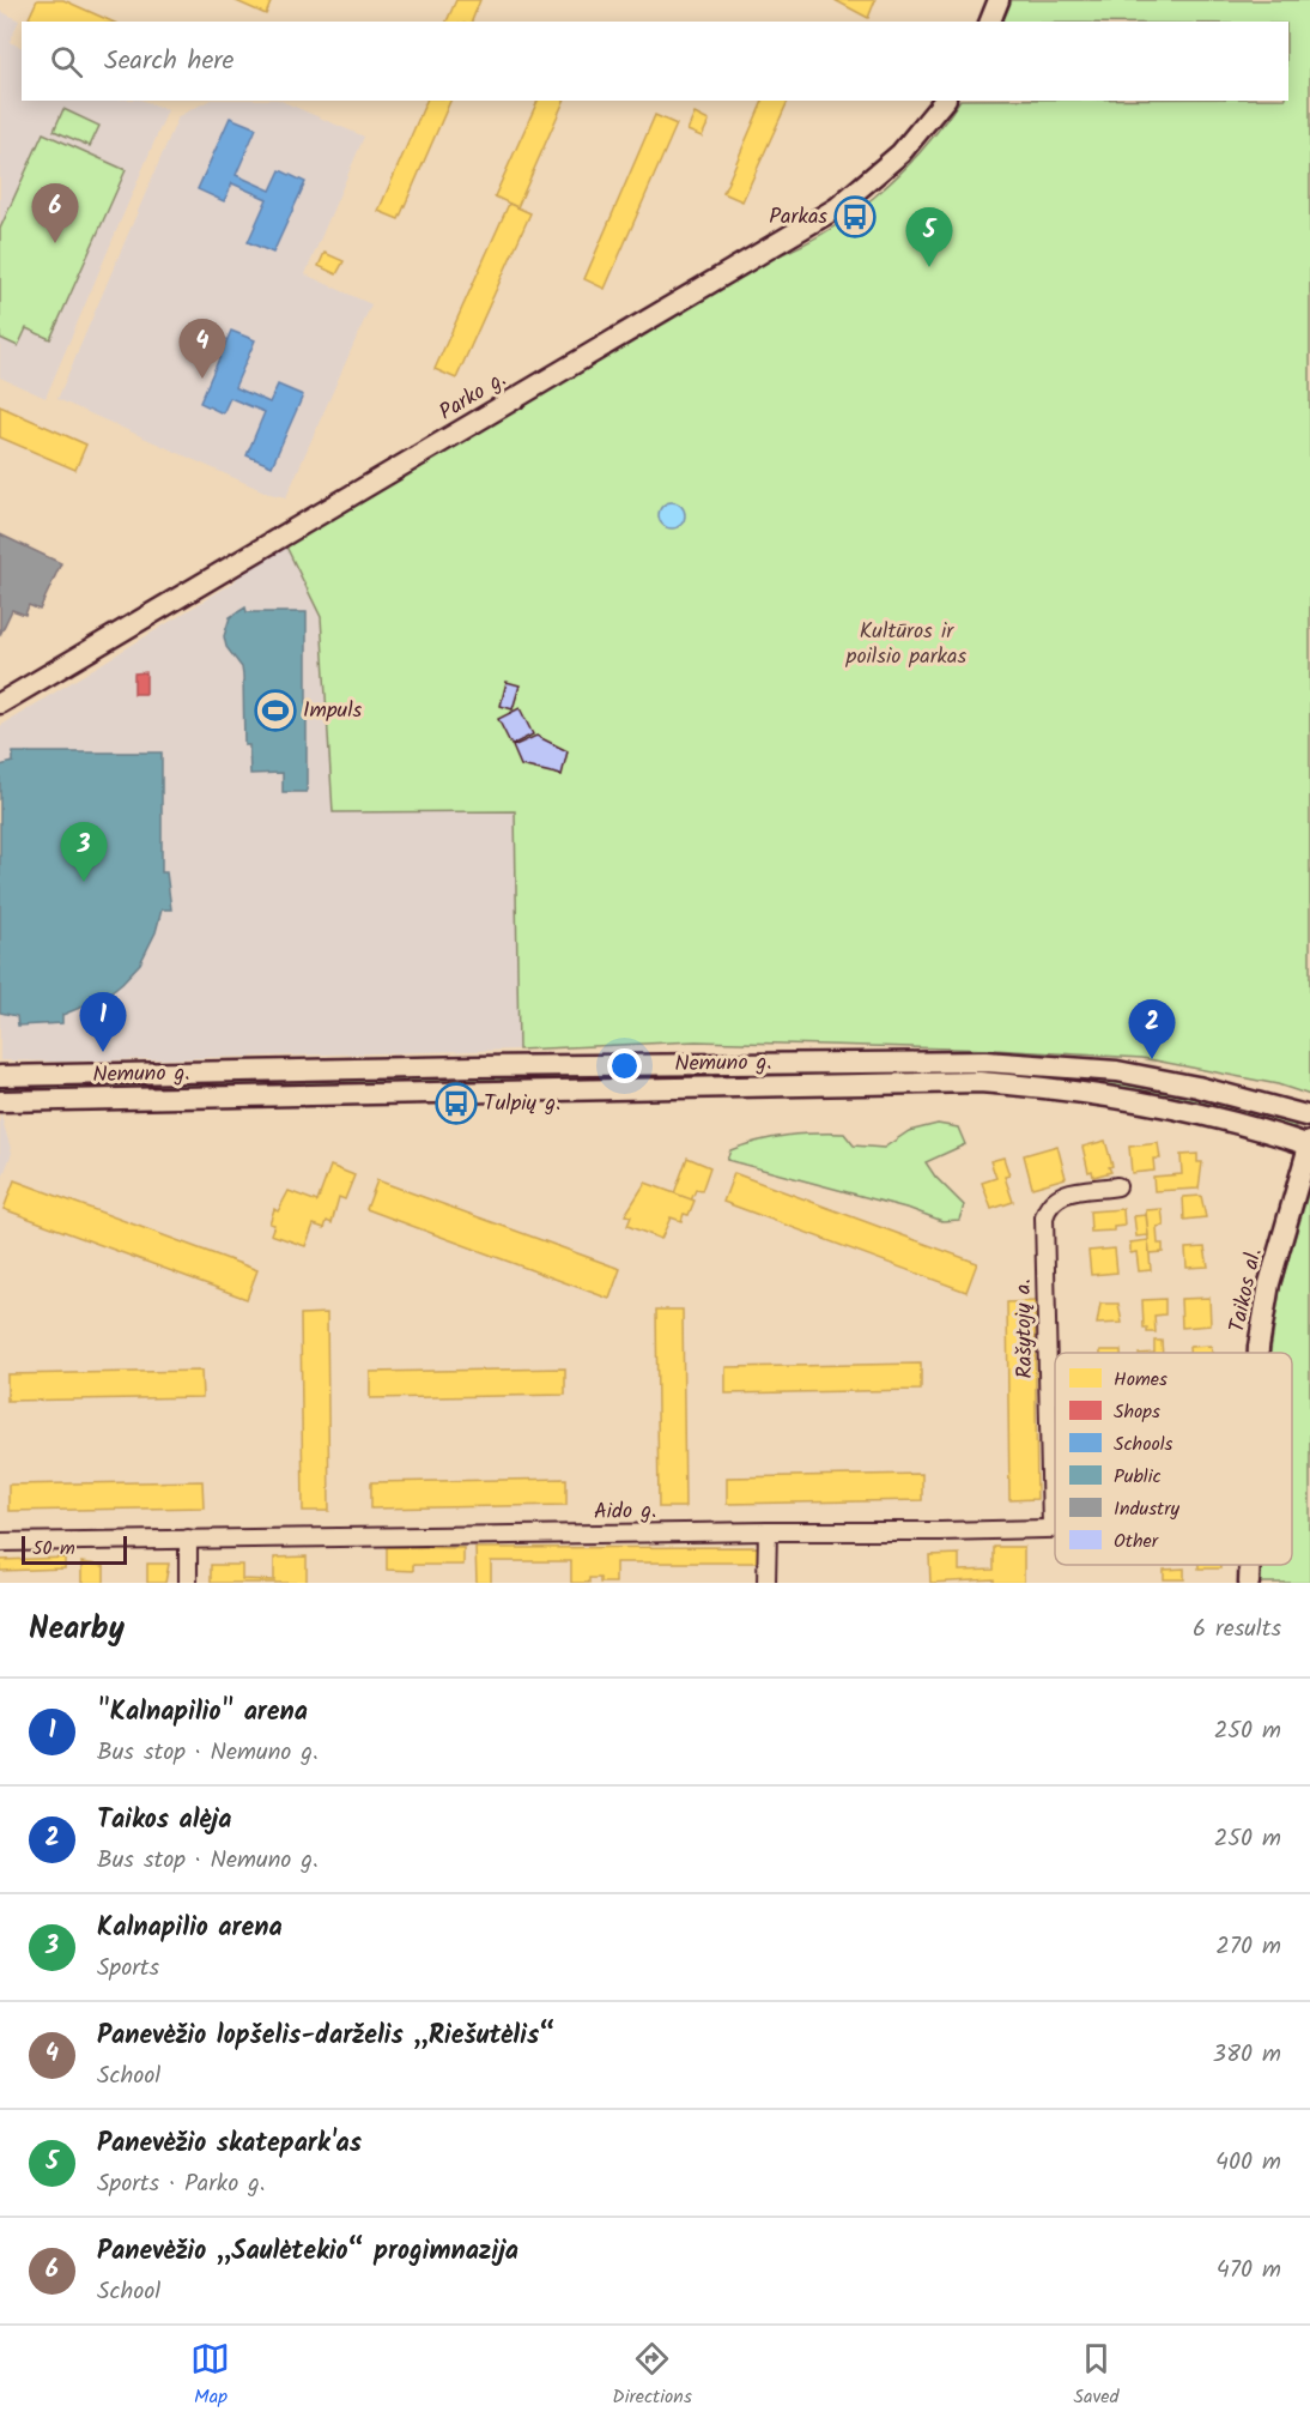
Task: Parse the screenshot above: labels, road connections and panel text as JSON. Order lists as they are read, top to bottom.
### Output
{
  "streets": {
    "main road": ["Parko g.", "Nemuno g.", "Taikos al."],
    "street": ["Rašytojų a.", "Aido g."]
  },
  "crossings": [
    ["Nemuno g.", "Taikos al."],
    ["Rašytojų a.", "Aido g."]
  ],
  "parks": ["Kultūros ir poilsio parkas"],
  "places": {
    "bus stop": ["Parkas", "Tulpių g."],
    "sports": ["Impuls"]
  },
  "legend": [
    "Homes",
    "Shops",
    "Schools",
    "Public",
    "Industry",
    "Other"
  ],
  "scale_bar": "50 m",
  "page": {
    "search": "Search here",
    "pins": [
      "6",
      "5",
      "4",
      "3",
      "1",
      "2"
    ],
    "scale": "50 m",
    "heading": ["Nearby", "6 results"],
    "list": [
      {
        "mark": "1",
        "name": "\"Kalnapilio\" arena",
        "note": "Bus stop · Nemuno g.",
        "value": "250 m"
      },
      {
        "mark": "2",
        "name": "Taikos alėja",
        "note": "Bus stop · Nemuno g.",
        "value": "250 m"
      },
      {
        "mark": "3",
        "name": "Kalnapilio arena",
        "note": "Sports",
        "value": "270 m"
      },
      {
        "mark": "4",
        "name": "Panevėžio lopšelis-darželis „Riešutėlis“",
        "note": "School",
        "value": "380 m"
      },
      {
        "mark": "5",
        "name": "Panevėžio skatepark'as",
        "note": "Sports · Parko g.",
        "value": "400 m"
      },
      {
        "mark": "6",
        "name": "Panevėžio „Saulėtekio“ progimnazija",
        "note": "School",
        "value": "470 m"
      }
    ],
    "nav": ["Map", "Directions", "Saved"]
  }
}
